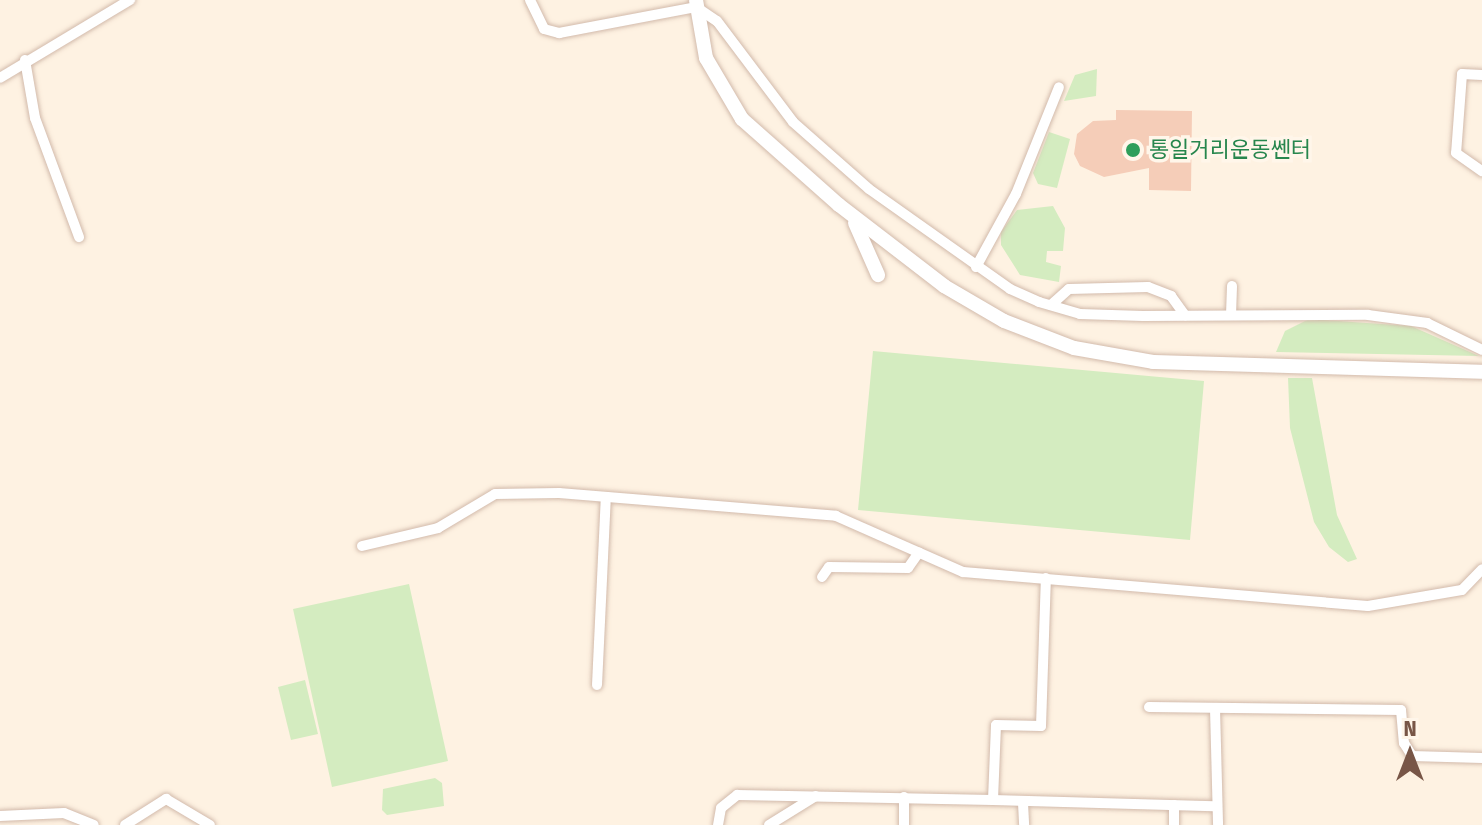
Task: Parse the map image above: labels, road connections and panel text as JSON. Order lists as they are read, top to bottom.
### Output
{
  "places": ["통일거리운동쎈터"],
  "north": "top"
}
